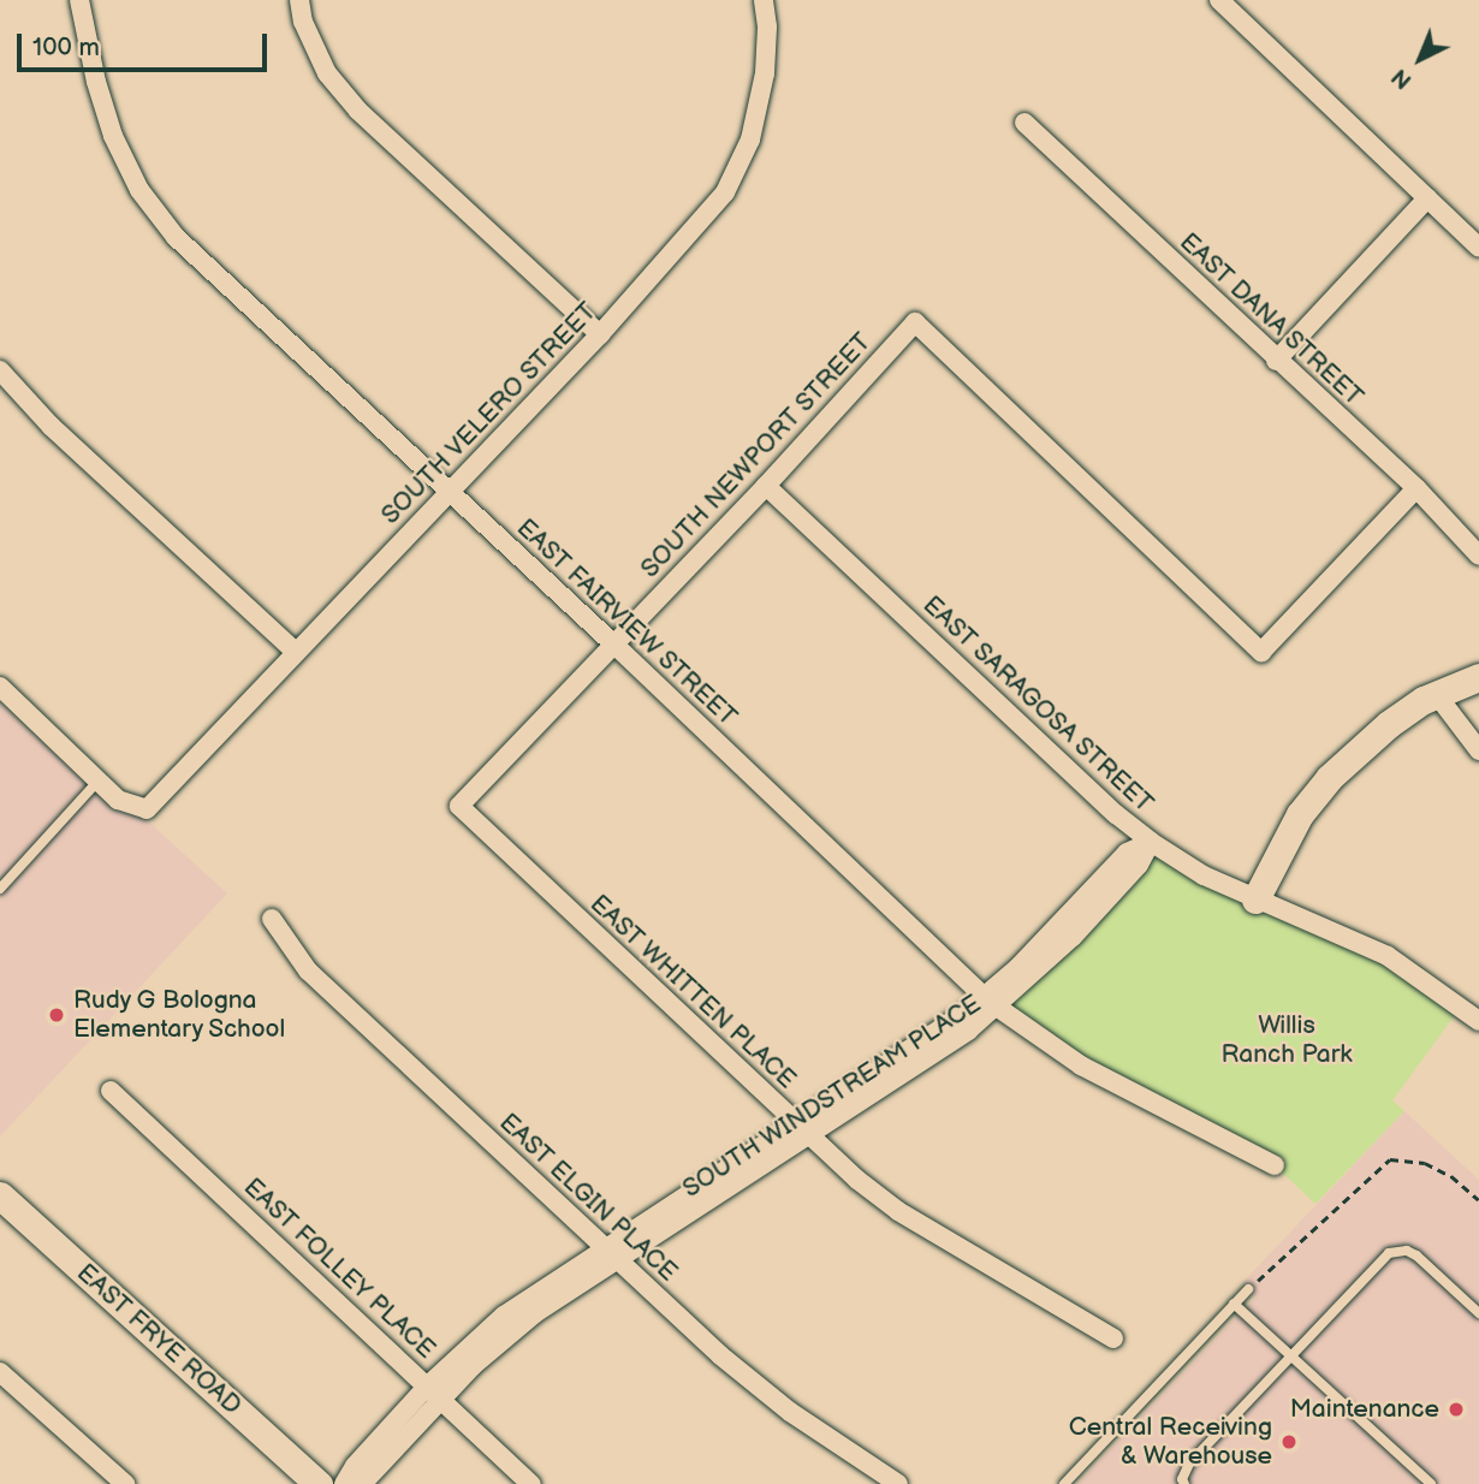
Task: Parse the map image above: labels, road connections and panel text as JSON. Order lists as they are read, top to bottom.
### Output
{
  "streets": {
    "street": [
      "EAST DANA STREET",
      "SOUTH VELERO STREET",
      "SOUTH NEWPORT STREET",
      "EAST FAIRVIEW STREET",
      "EAST SARAGOSA STREET",
      "EAST WHITTEN PLACE",
      "SOUTH WINDSTREAM PLACE",
      "EAST ELGIN PLACE",
      "EAST FOLLEY PLACE",
      "EAST FRYE ROAD"
    ]
  },
  "crossings": [
    ["EAST DANA STREET", "SOUTH NEWPORT STREET"],
    ["SOUTH VELERO STREET", "EAST FAIRVIEW STREET"],
    ["SOUTH NEWPORT STREET", "EAST FAIRVIEW STREET"],
    ["SOUTH NEWPORT STREET", "EAST SARAGOSA STREET"],
    ["SOUTH NEWPORT STREET", "EAST WHITTEN PLACE"],
    ["EAST FAIRVIEW STREET", "SOUTH WINDSTREAM PLACE"],
    ["EAST SARAGOSA STREET", "SOUTH WINDSTREAM PLACE"],
    ["EAST WHITTEN PLACE", "SOUTH WINDSTREAM PLACE"],
    ["SOUTH WINDSTREAM PLACE", "EAST ELGIN PLACE"],
    ["SOUTH WINDSTREAM PLACE", "EAST FOLLEY PLACE"]
  ],
  "parks": ["Willis Ranch Park"],
  "places": ["Rudy G Bologna Elementary School", "Maintenance", "Central Receiving & Warehouse"],
  "scale_bar": "100 m",
  "north": "bottom left"
}
